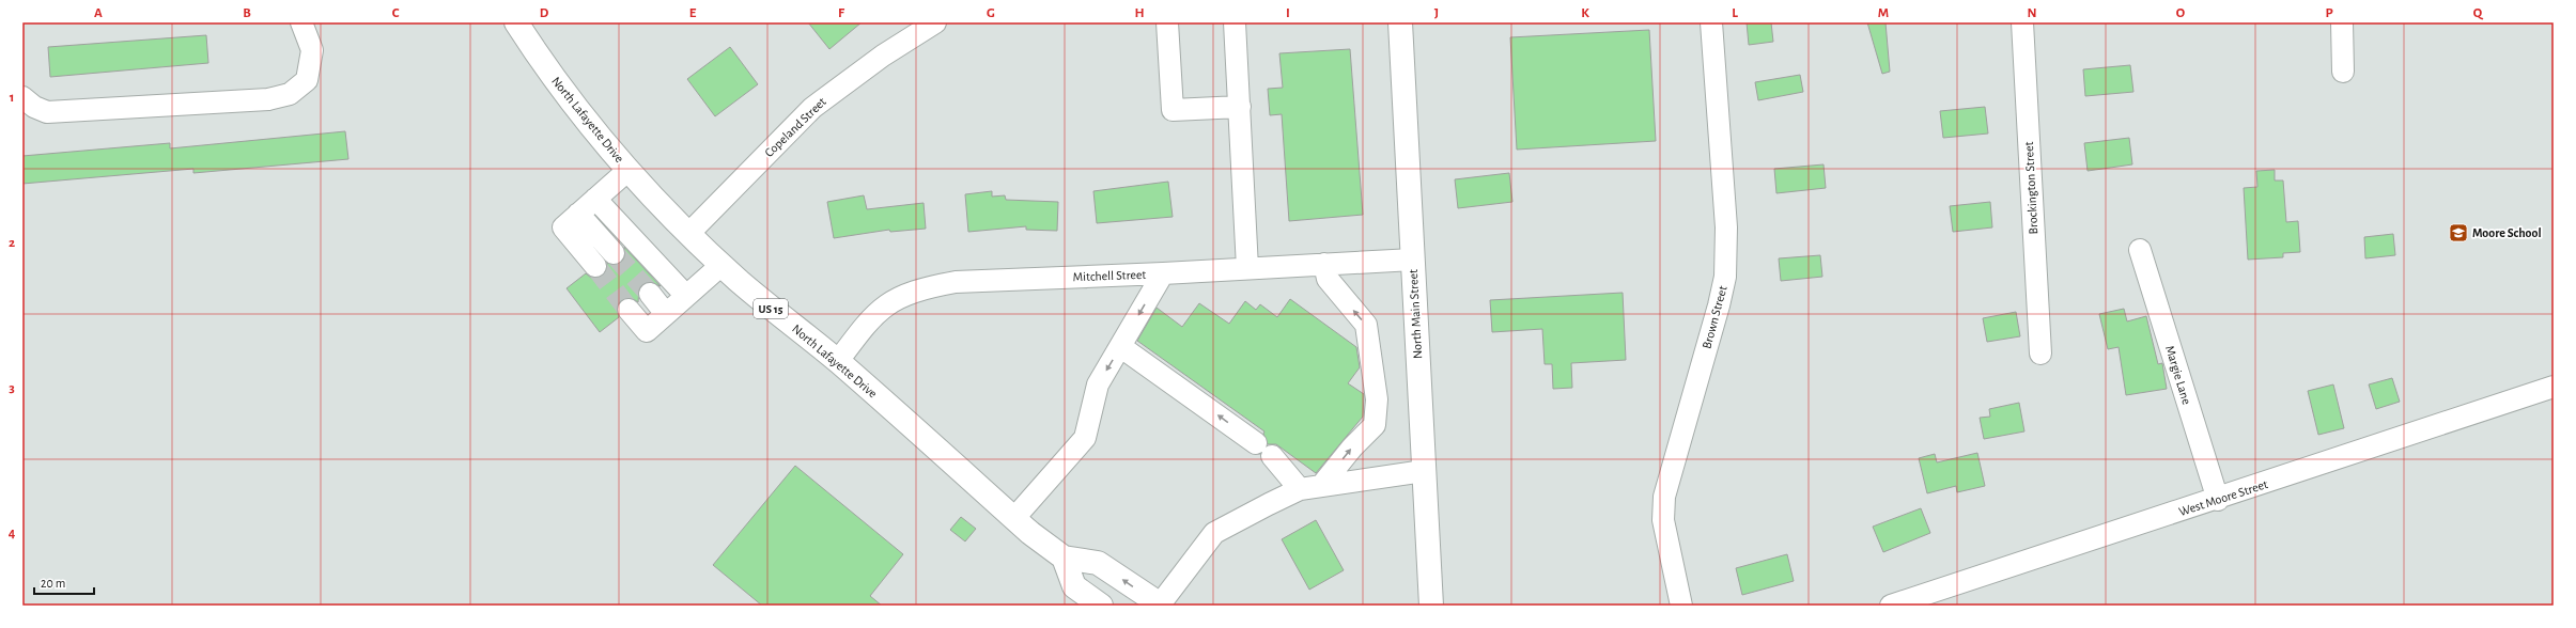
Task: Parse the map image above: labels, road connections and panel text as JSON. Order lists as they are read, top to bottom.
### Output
{
  "streets": {
    "main road": ["North Lafayette Drive", "US 15", "North Main Street"],
    "street": [
      "Copeland Street",
      "Brockington Street",
      "Mitchell Street",
      "Brown Street",
      "Margie Lane",
      "West Moore Street"
    ]
  },
  "crossings": [
    ["North Lafayette Drive", "Copeland Street"],
    ["North Lafayette Drive", "Mitchell Street"],
    ["Mitchell Street", "North Main Street"],
    ["Margie Lane", "West Moore Street"]
  ],
  "places": {
    "school or university": ["Moore School"]
  },
  "scale_bar": "20 m",
  "grid": {
    "columns": [
      "A",
      "B",
      "C",
      "D",
      "E",
      "F",
      "G",
      "H",
      "I",
      "J",
      "K",
      "L",
      "M",
      "N",
      "O",
      "P",
      "Q"
    ],
    "rows": [
      "1",
      "2",
      "3",
      "4"
    ]
  }
}
